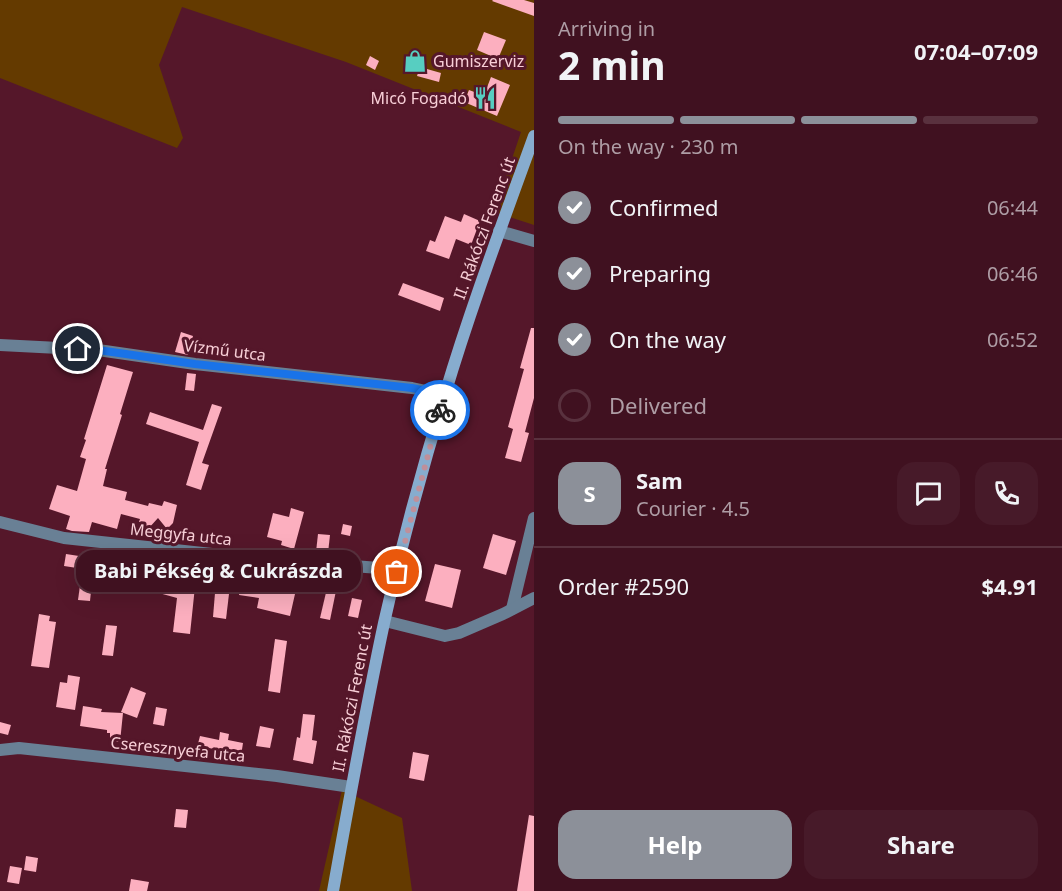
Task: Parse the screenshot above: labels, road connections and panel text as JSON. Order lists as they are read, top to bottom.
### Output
{
  "streets": {
    "main road": ["II. Rákóczi Ferenc út"],
    "street": ["Vízmű utca", "Meggyfa utca", "Cseresznyefa utca"]
  },
  "crossings": [
    ["II. Rákóczi Ferenc út", "Vízmű utca"],
    ["II. Rákóczi Ferenc út", "Meggyfa utca"],
    ["II. Rákóczi Ferenc út", "Cseresznyefa utca"]
  ],
  "places": {
    "shop": ["Gumiszerviz"],
    "restaurant": ["Micó Fogadó"],
    "other": ["Babi Pékség & Cukrászda"]
  },
  "page": {
    "heading": ["2 min", "Arriving in", "07:04–07:09"],
    "panel": [
      "Sam",
      "Courier · 4.5",
      "Order #2590",
      "$4.91"
    ],
    "bar": "On the way · 230 m",
    "list": [
      ["Confirmed", "06:44"],
      ["Preparing", "06:46"],
      ["On the way", "06:52"],
      "Delivered"
    ],
    "round": "S",
    "bubble": "Babi Pékség & Cukrászda",
    "buttons": ["Help", "Share"]
  }
}
